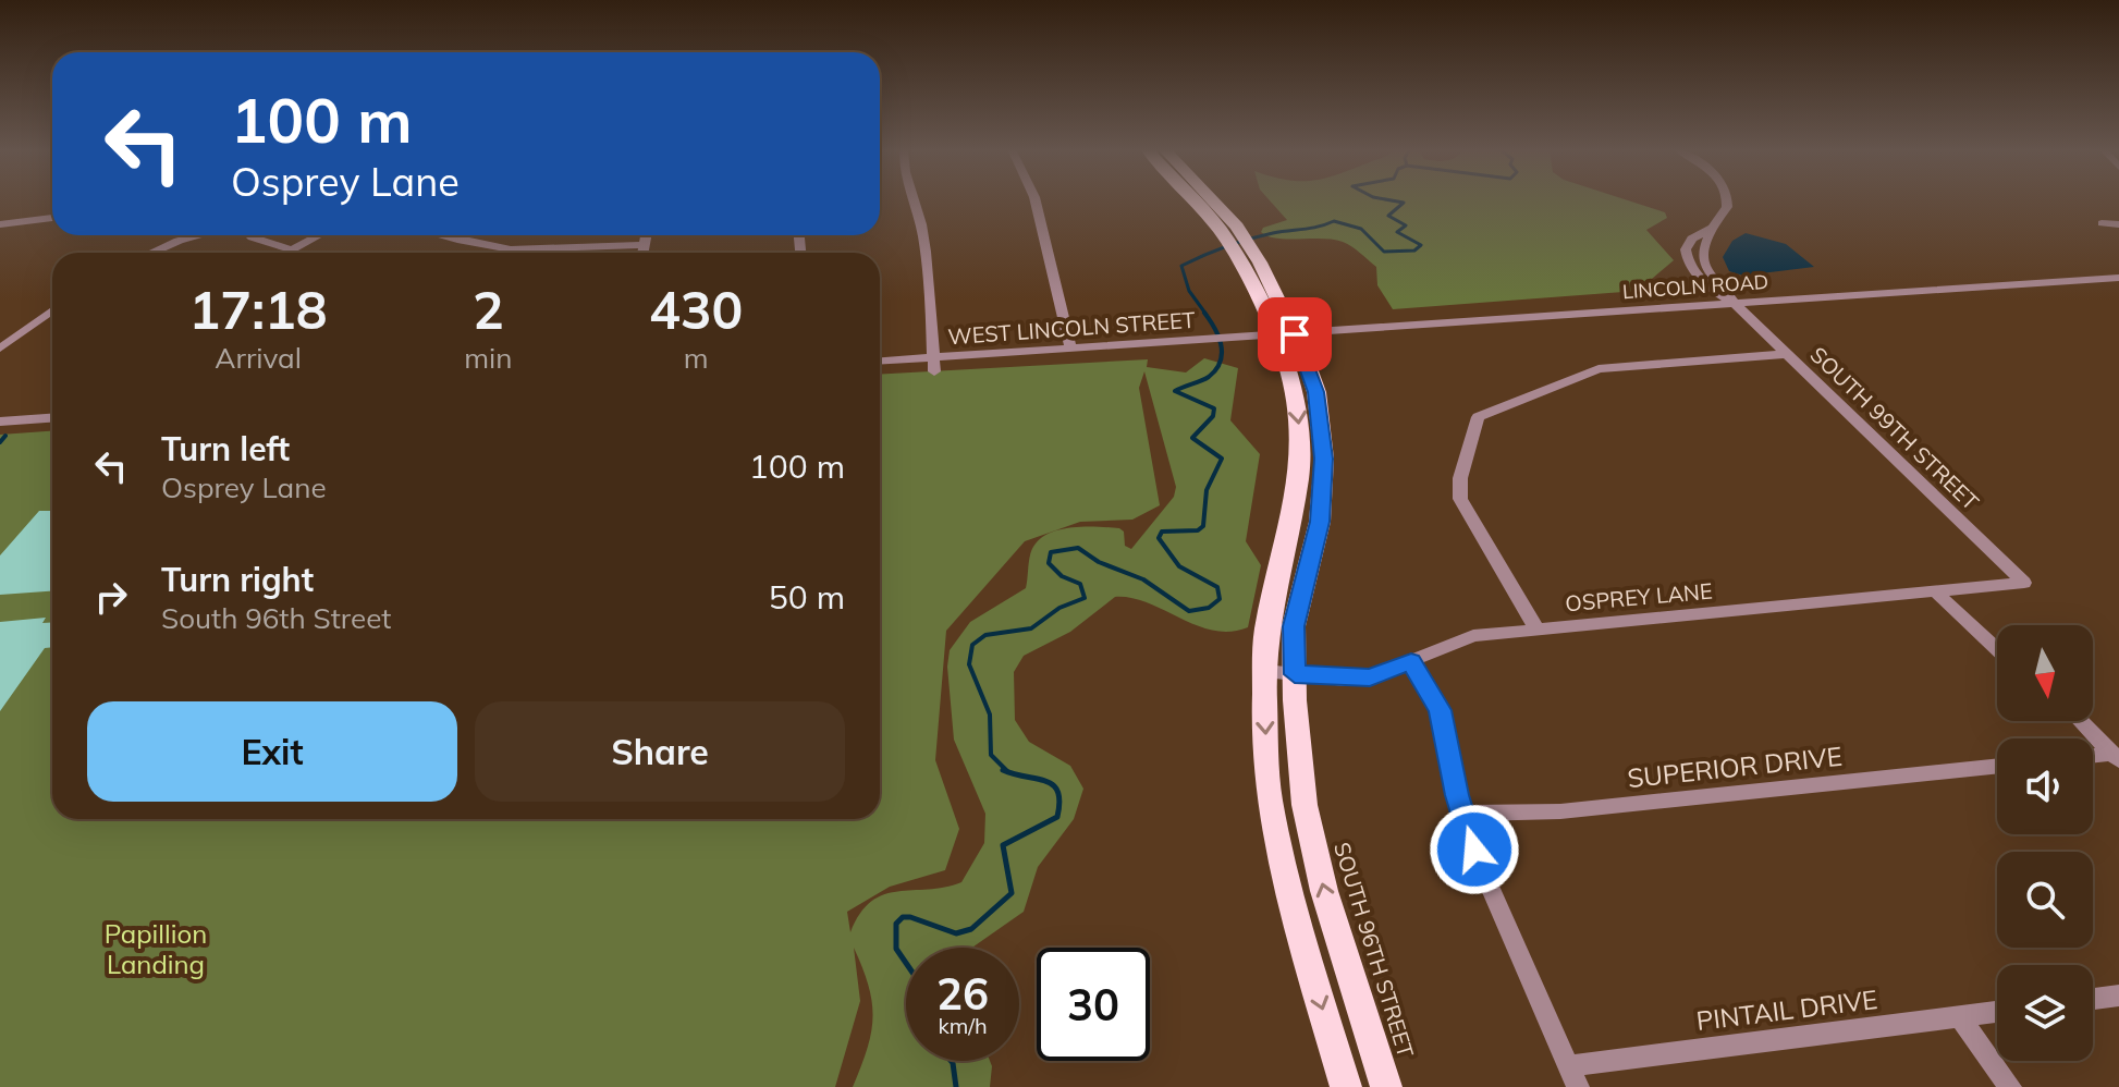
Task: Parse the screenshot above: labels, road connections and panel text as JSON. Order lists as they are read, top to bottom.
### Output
{
  "streets": {
    "main road": ["SOUTH 96TH STREET"],
    "street": [
      "LINCOLN ROAD",
      "WEST LINCOLN STREET",
      "SOUTH 99TH STREET",
      "OSPREY LANE",
      "SUPERIOR DRIVE",
      "PINTAIL DRIVE"
    ]
  },
  "crossings": [
    ["LINCOLN ROAD", "WEST LINCOLN STREET"],
    ["LINCOLN ROAD", "SOUTH 99TH STREET"],
    ["LINCOLN ROAD", "SOUTH 96TH STREET"],
    ["WEST LINCOLN STREET", "SOUTH 96TH STREET"],
    ["SOUTH 99TH STREET", "OSPREY LANE"],
    ["OSPREY LANE", "SOUTH 96TH STREET"]
  ],
  "parks": ["Papillion Landing"],
  "north": "bottom",
  "page": {
    "turn": ["100 m", "Osprey Lane"],
    "eta": [
      "17:18",
      "Arrival",
      "2",
      "min",
      "430",
      "m"
    ],
    "list": [
      {
        "name": "Turn left",
        "note": "Osprey Lane",
        "value": "100 m"
      },
      {
        "name": "Turn right",
        "note": "South 96th Street",
        "value": "50 m"
      }
    ],
    "buttons": ["Exit", "Share"],
    "speed": "26 km/h",
    "limit": "30"
  }
}
